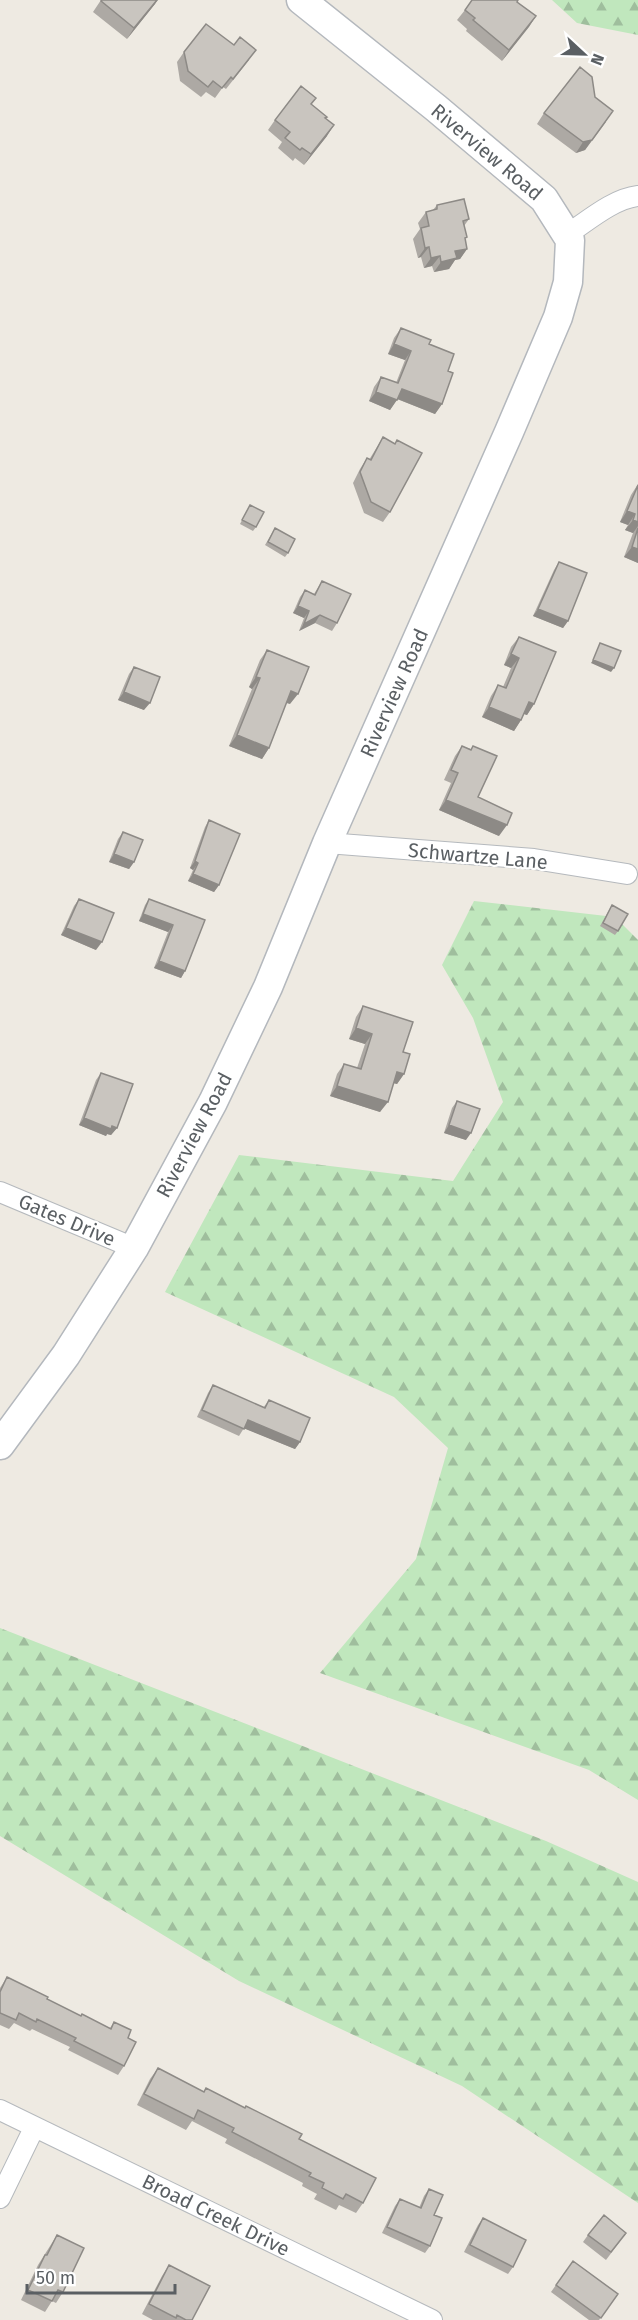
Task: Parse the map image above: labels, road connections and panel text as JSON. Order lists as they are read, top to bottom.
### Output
{
  "streets": {
    "street": [
      "Riverview Road",
      "Schwartze Lane",
      "Gates Drive",
      "Broad Creek Drive"
    ]
  },
  "crossings": [
    ["Riverview Road", "Schwartze Lane"],
    ["Riverview Road", "Gates Drive"]
  ],
  "scale_bar": "50 m",
  "north": "right"
}
